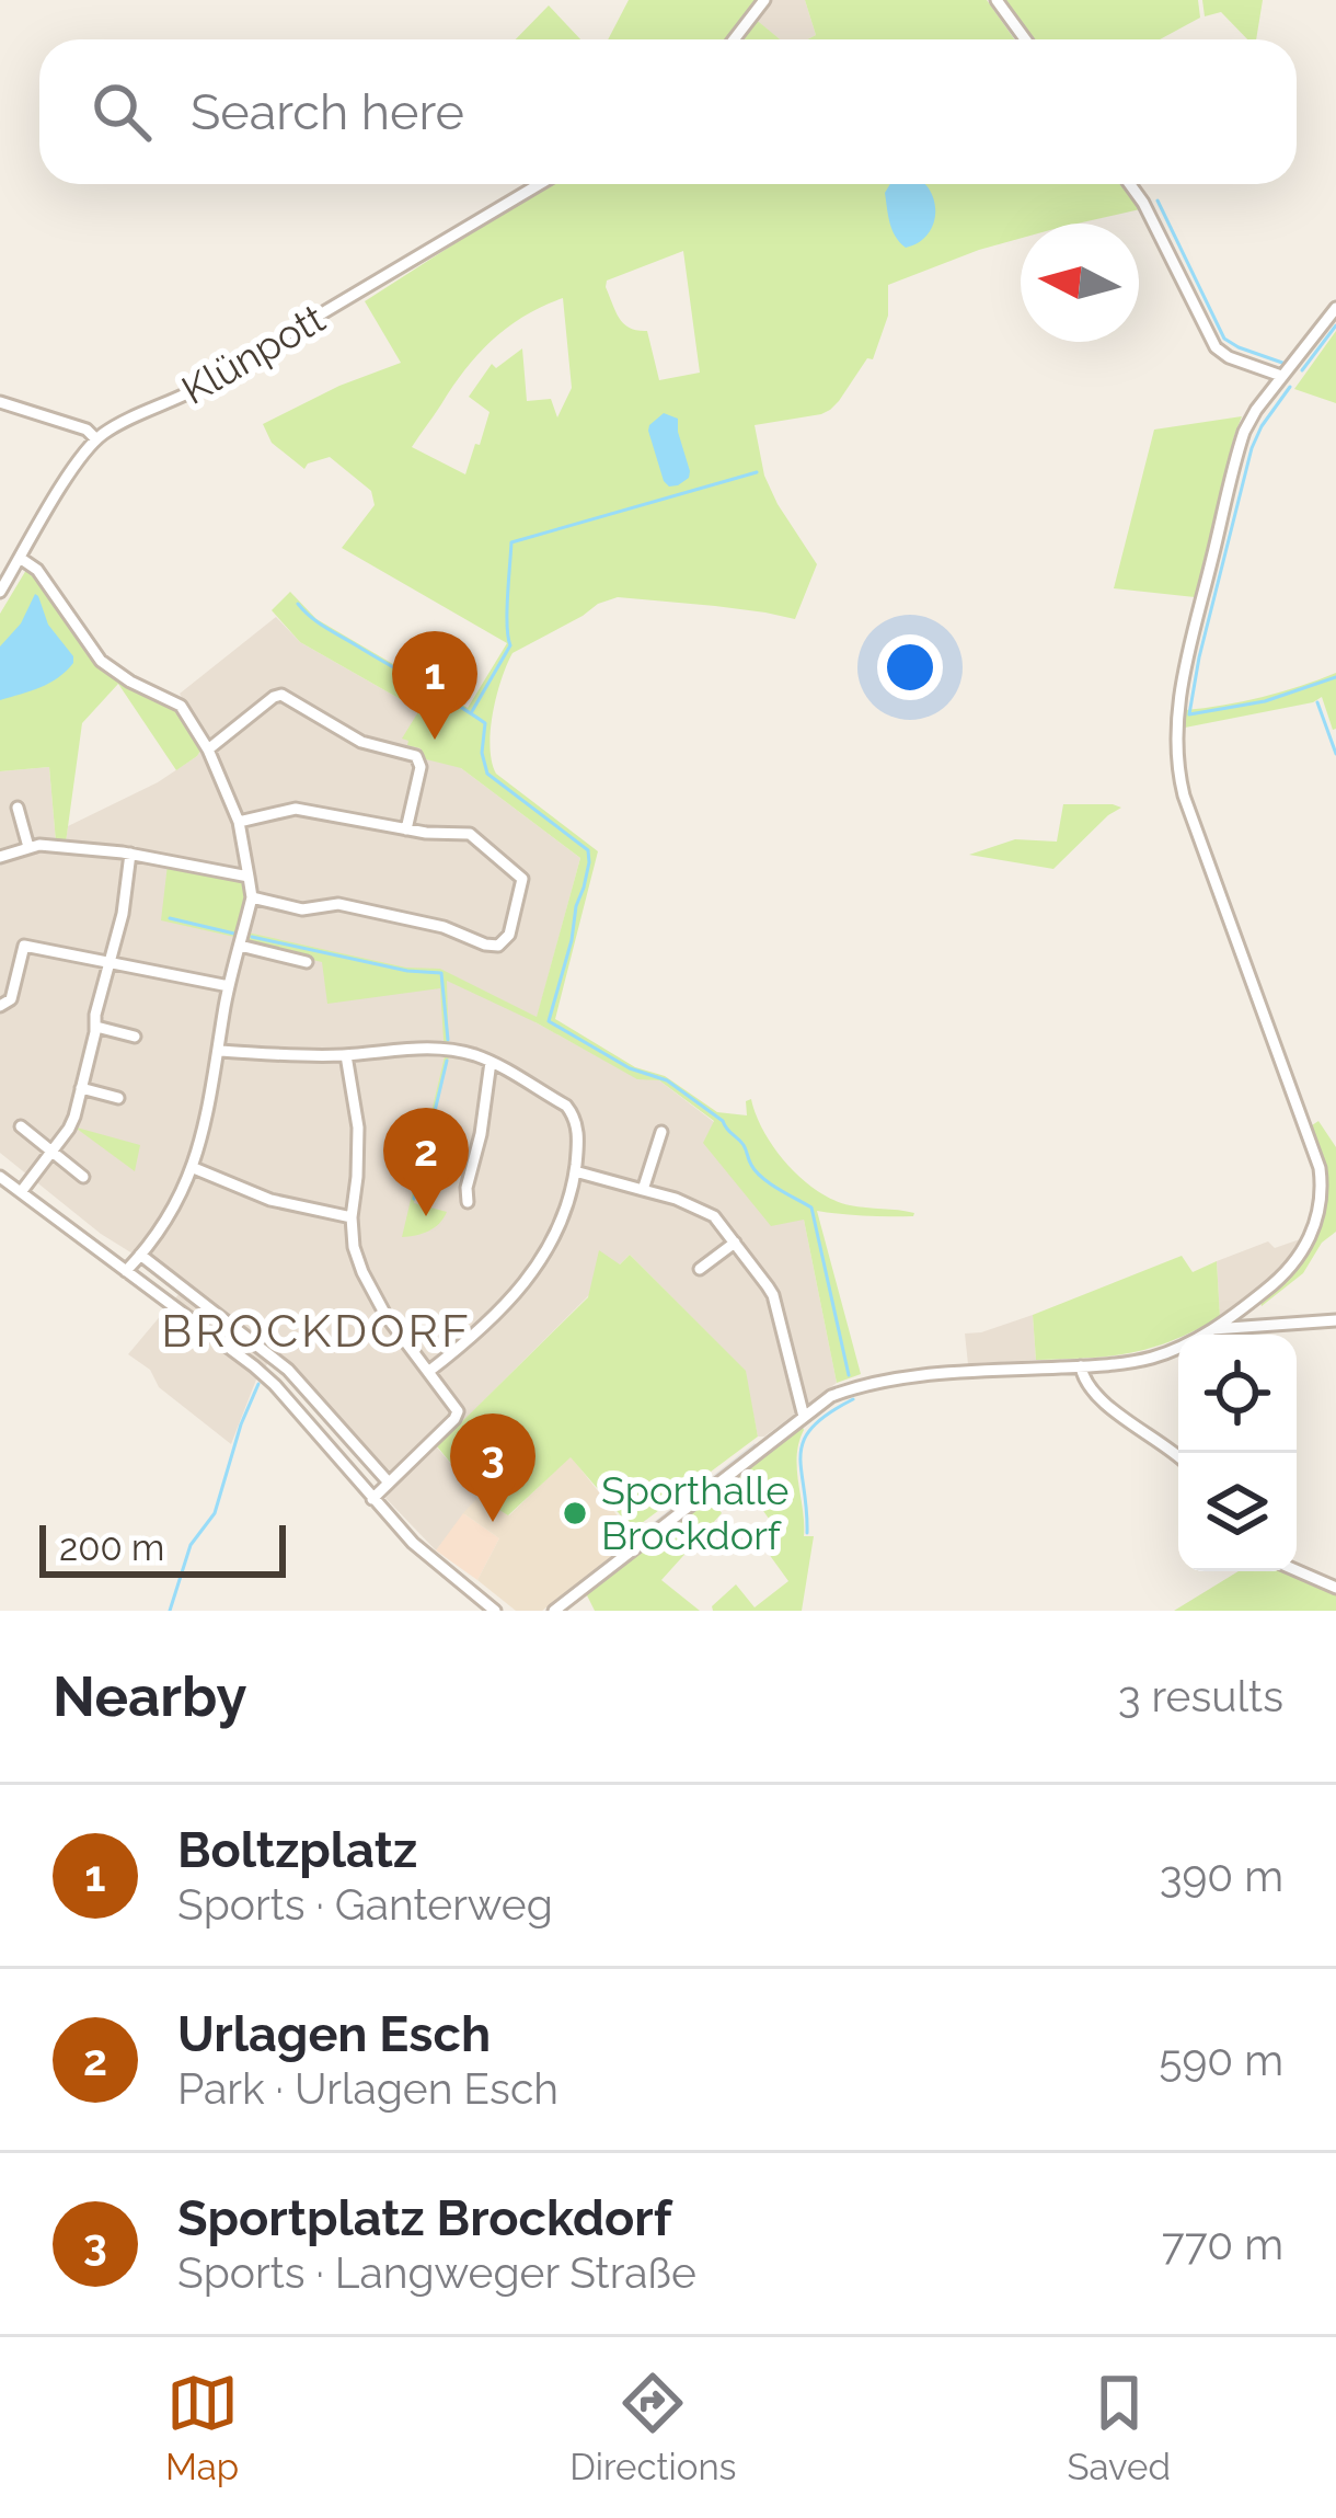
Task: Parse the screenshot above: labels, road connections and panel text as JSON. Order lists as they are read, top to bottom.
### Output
{
  "streets": {
    "street": ["Klünpott"]
  },
  "districts": ["BROCKDORF"],
  "places": ["Sporthalle Brockdorf"],
  "scale_bar": "200 m",
  "north": "left",
  "page": {
    "search": "Search here",
    "pins": ["1", "2", "3"],
    "scale": "200 m",
    "heading": ["Nearby", "3 results"],
    "list": [
      {
        "mark": "1",
        "name": "Boltzplatz",
        "note": "Sports · Ganterweg",
        "value": "390 m"
      },
      {
        "mark": "2",
        "name": "Urlagen Esch",
        "note": "Park · Urlagen Esch",
        "value": "590 m"
      },
      {
        "mark": "3",
        "name": "Sportplatz Brockdorf",
        "note": "Sports · Langweger Straße",
        "value": "770 m"
      }
    ],
    "nav": ["Map", "Directions", "Saved"]
  }
}
